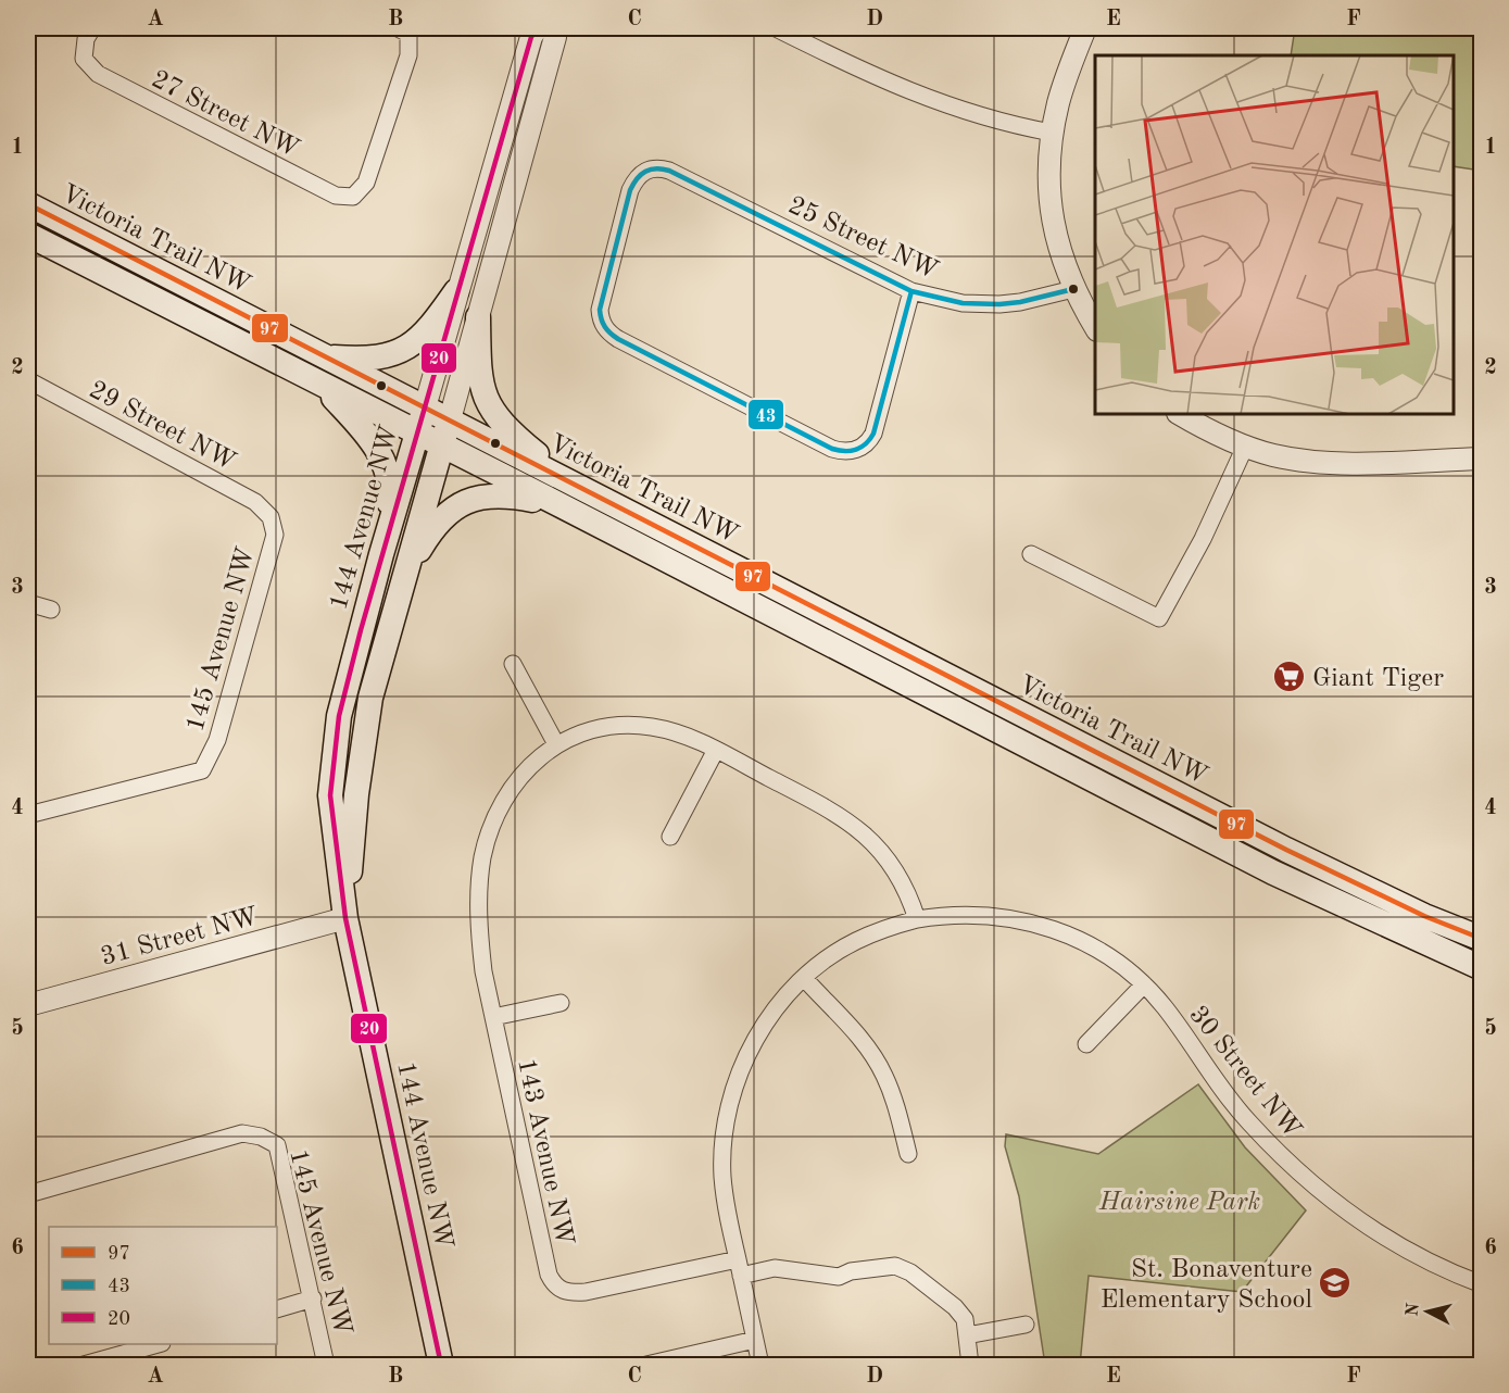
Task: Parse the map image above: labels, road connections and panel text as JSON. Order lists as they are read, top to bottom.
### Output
{
  "streets": {
    "main road": ["Victoria Trail NW", "144 Avenue NW"],
    "street": [
      "27 Street NW",
      "25 Street NW",
      "29 Street NW",
      "145 Avenue NW",
      "31 Street NW",
      "30 Street NW",
      "143 Avenue NW"
    ]
  },
  "crossings": [
    ["Victoria Trail NW", "144 Avenue NW"],
    ["29 Street NW", "145 Avenue NW"],
    ["144 Avenue NW", "31 Street NW"],
    ["30 Street NW", "143 Avenue NW"]
  ],
  "parks": ["Hairsine Park"],
  "places": {
    "supermarket": ["Giant Tiger"],
    "school or university": ["St. Bonaventure Elementary School"]
  },
  "lines": ["transit line 20", "transit line 43", "transit line 97"],
  "legend": ["97", "43", "20"],
  "north": "left",
  "grid": {
    "columns": [
      "A",
      "B",
      "C",
      "D",
      "E",
      "F"
    ],
    "rows": [
      "1",
      "2",
      "3",
      "4",
      "5",
      "6"
    ]
  }
}
